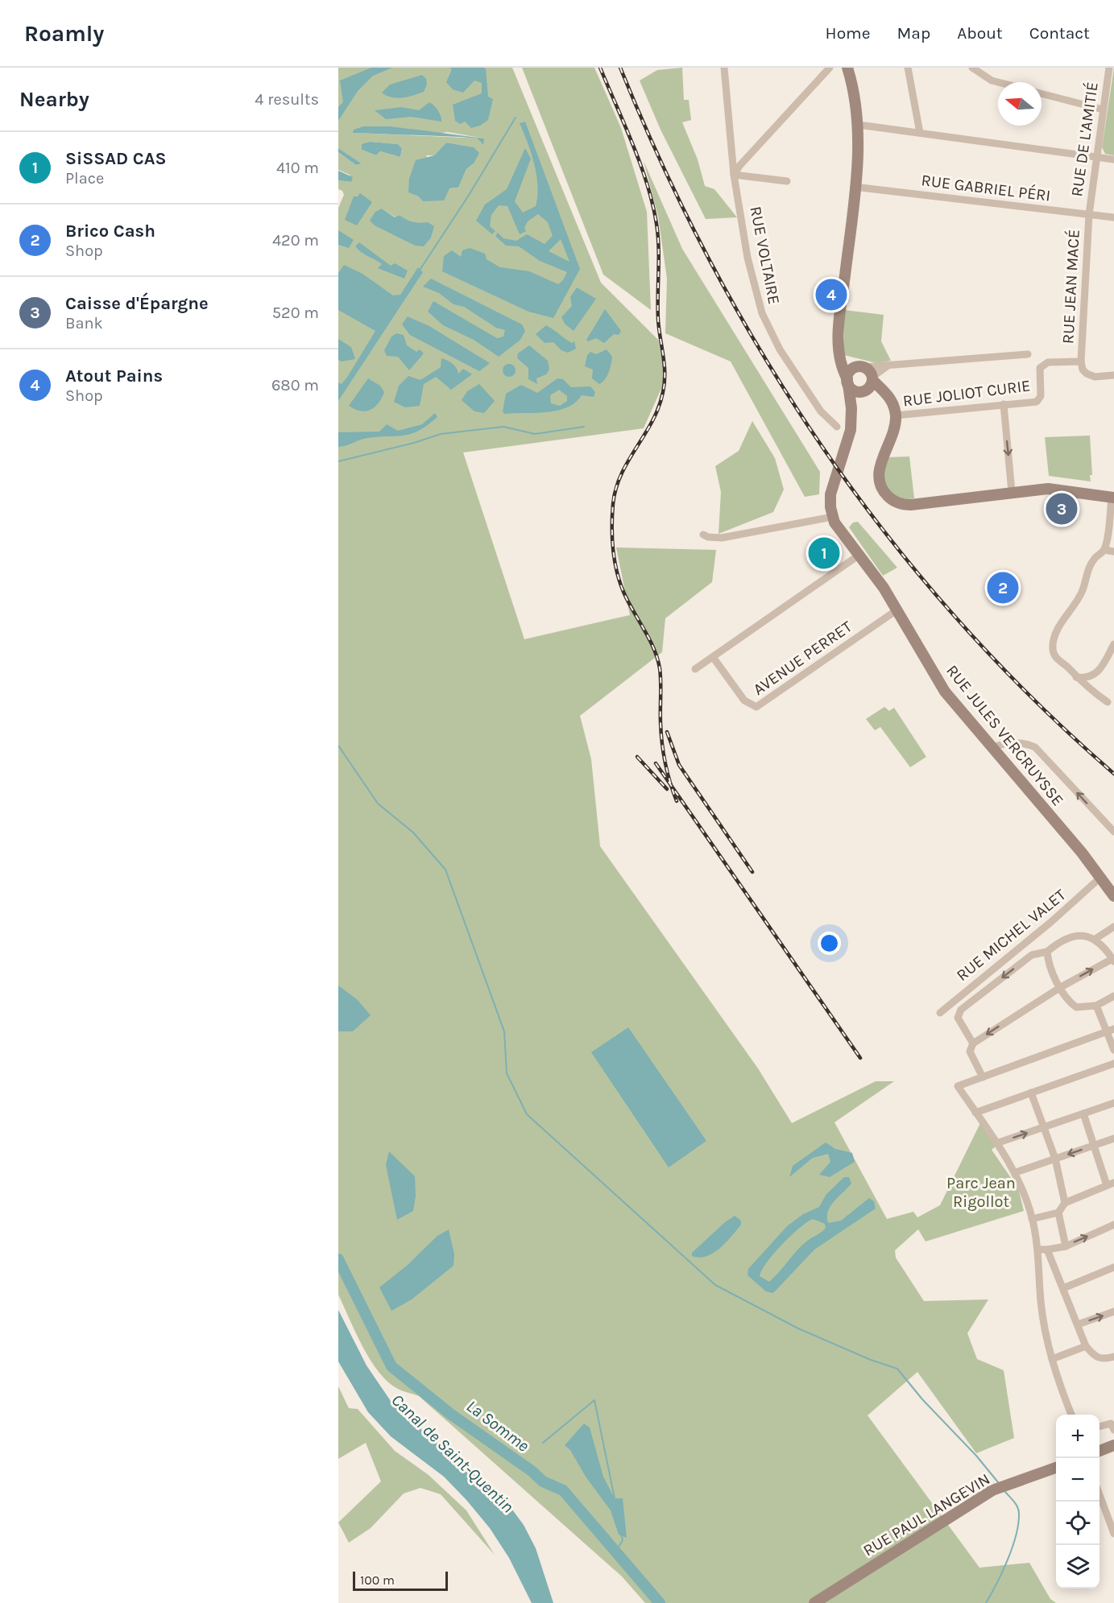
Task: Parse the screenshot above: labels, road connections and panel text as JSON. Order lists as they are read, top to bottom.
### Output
{
  "streets": {
    "main road": ["RUE JULES VERCRUYSSE", "RUE PAUL LANGEVIN"],
    "street": [
      "RUE DE L'AMITIÉ",
      "RUE GABRIEL PÉRI",
      "RUE VOLTAIRE",
      "RUE JEAN MACÉ",
      "RUE JOLIOT CURIE",
      "AVENUE PERRET",
      "RUE MICHEL VALET"
    ]
  },
  "crossings": [
    ["RUE DE L'AMITIÉ", "RUE GABRIEL PÉRI"],
    ["RUE DE L'AMITIÉ", "RUE JEAN MACÉ"],
    ["RUE GABRIEL PÉRI", "RUE JEAN MACÉ"],
    ["RUE GABRIEL PÉRI", "RUE JULES VERCRUYSSE"],
    ["RUE JEAN MACÉ", "RUE JOLIOT CURIE"],
    ["AVENUE PERRET", "RUE JULES VERCRUYSSE"],
    ["RUE JULES VERCRUYSSE", "RUE MICHEL VALET"]
  ],
  "water": ["La Somme", "Canal de Saint-Quentin"],
  "parks": ["Parc Jean Rigollot"],
  "scale_bar": "100 m",
  "north": "left",
  "page": {
    "header": "Roamly",
    "nav": [
      "Home",
      "Map",
      "About",
      "Contact"
    ],
    "heading": ["Nearby", "4 results"],
    "list": [
      {
        "mark": "1",
        "name": "SiSSAD CAS",
        "note": "Place",
        "value": "410 m"
      },
      {
        "mark": "2",
        "name": "Brico Cash",
        "note": "Shop",
        "value": "420 m"
      },
      {
        "mark": "3",
        "name": "Caisse d'Épargne",
        "note": "Bank",
        "value": "520 m"
      },
      {
        "mark": "4",
        "name": "Atout Pains",
        "note": "Shop",
        "value": "680 m"
      }
    ],
    "pins": [
      "4",
      "3",
      "1",
      "2"
    ],
    "map_buttons": ["+", "−"],
    "scale": "100 m"
  }
}
